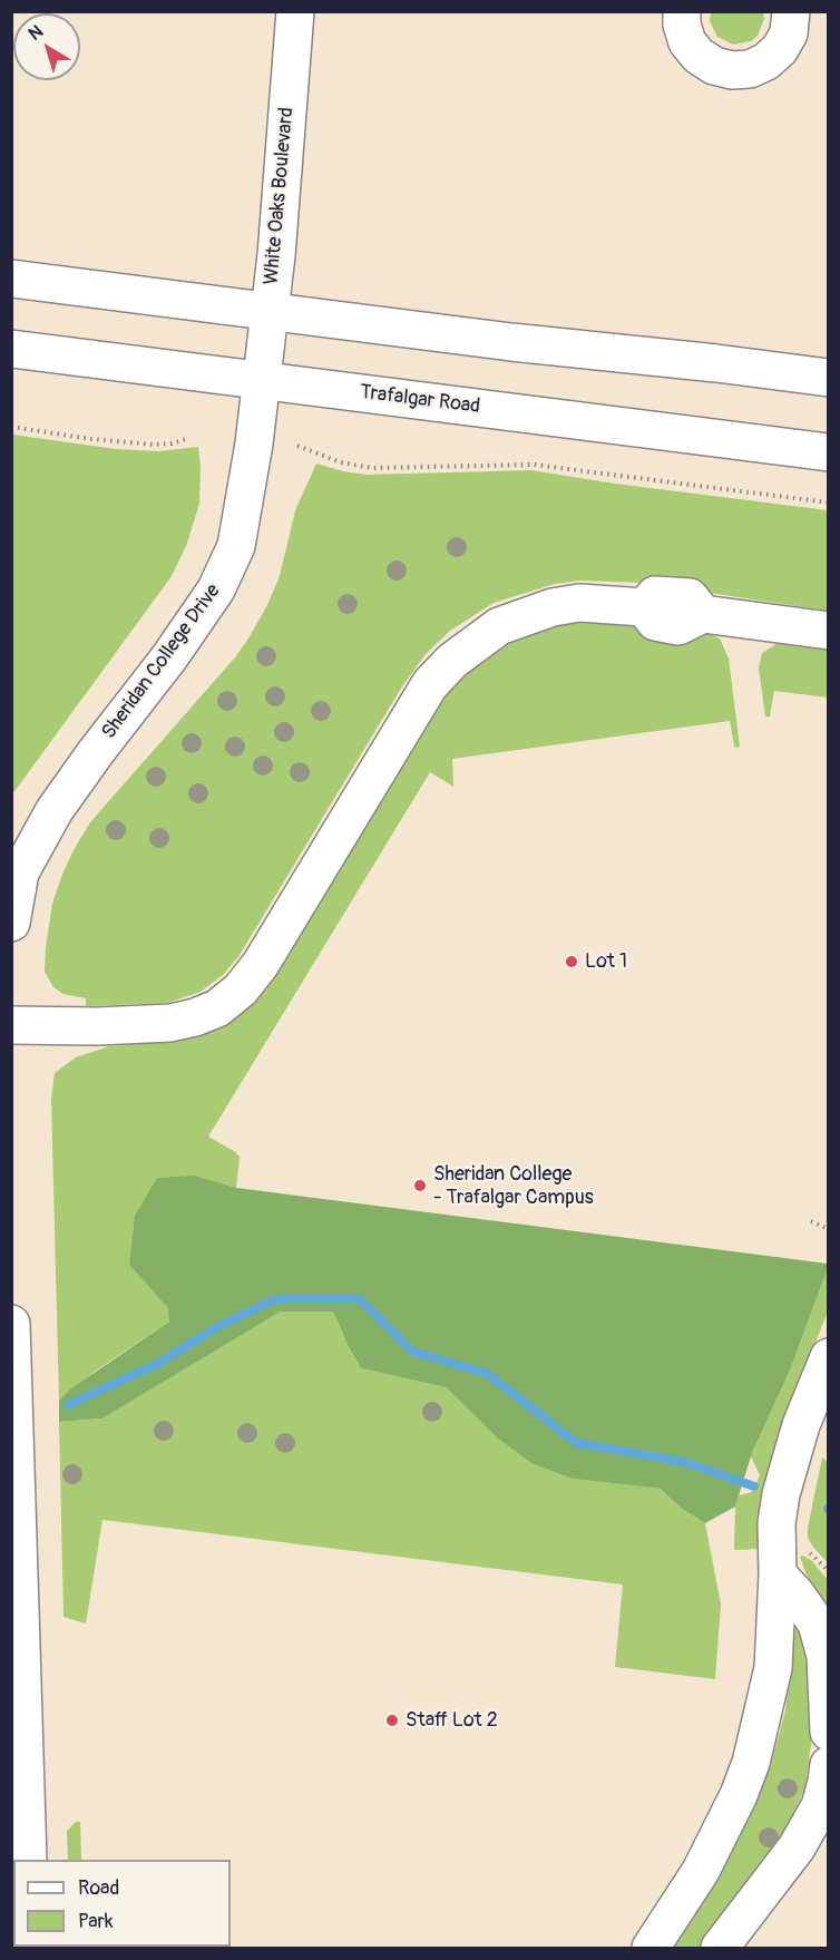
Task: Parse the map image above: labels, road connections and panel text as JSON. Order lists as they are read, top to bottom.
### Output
{
  "streets": {
    "main road": ["White Oaks Boulevard", "Trafalgar Road", "Sheridan College Drive"]
  },
  "crossings": [
    ["White Oaks Boulevard", "Trafalgar Road"],
    ["White Oaks Boulevard", "Sheridan College Drive"],
    ["Trafalgar Road", "Sheridan College Drive"]
  ],
  "places": ["Lot 1", "Sheridan College - Trafalgar Campus", "Staff Lot 2"],
  "legend": ["Road", "Park"],
  "north": "top left"
}
